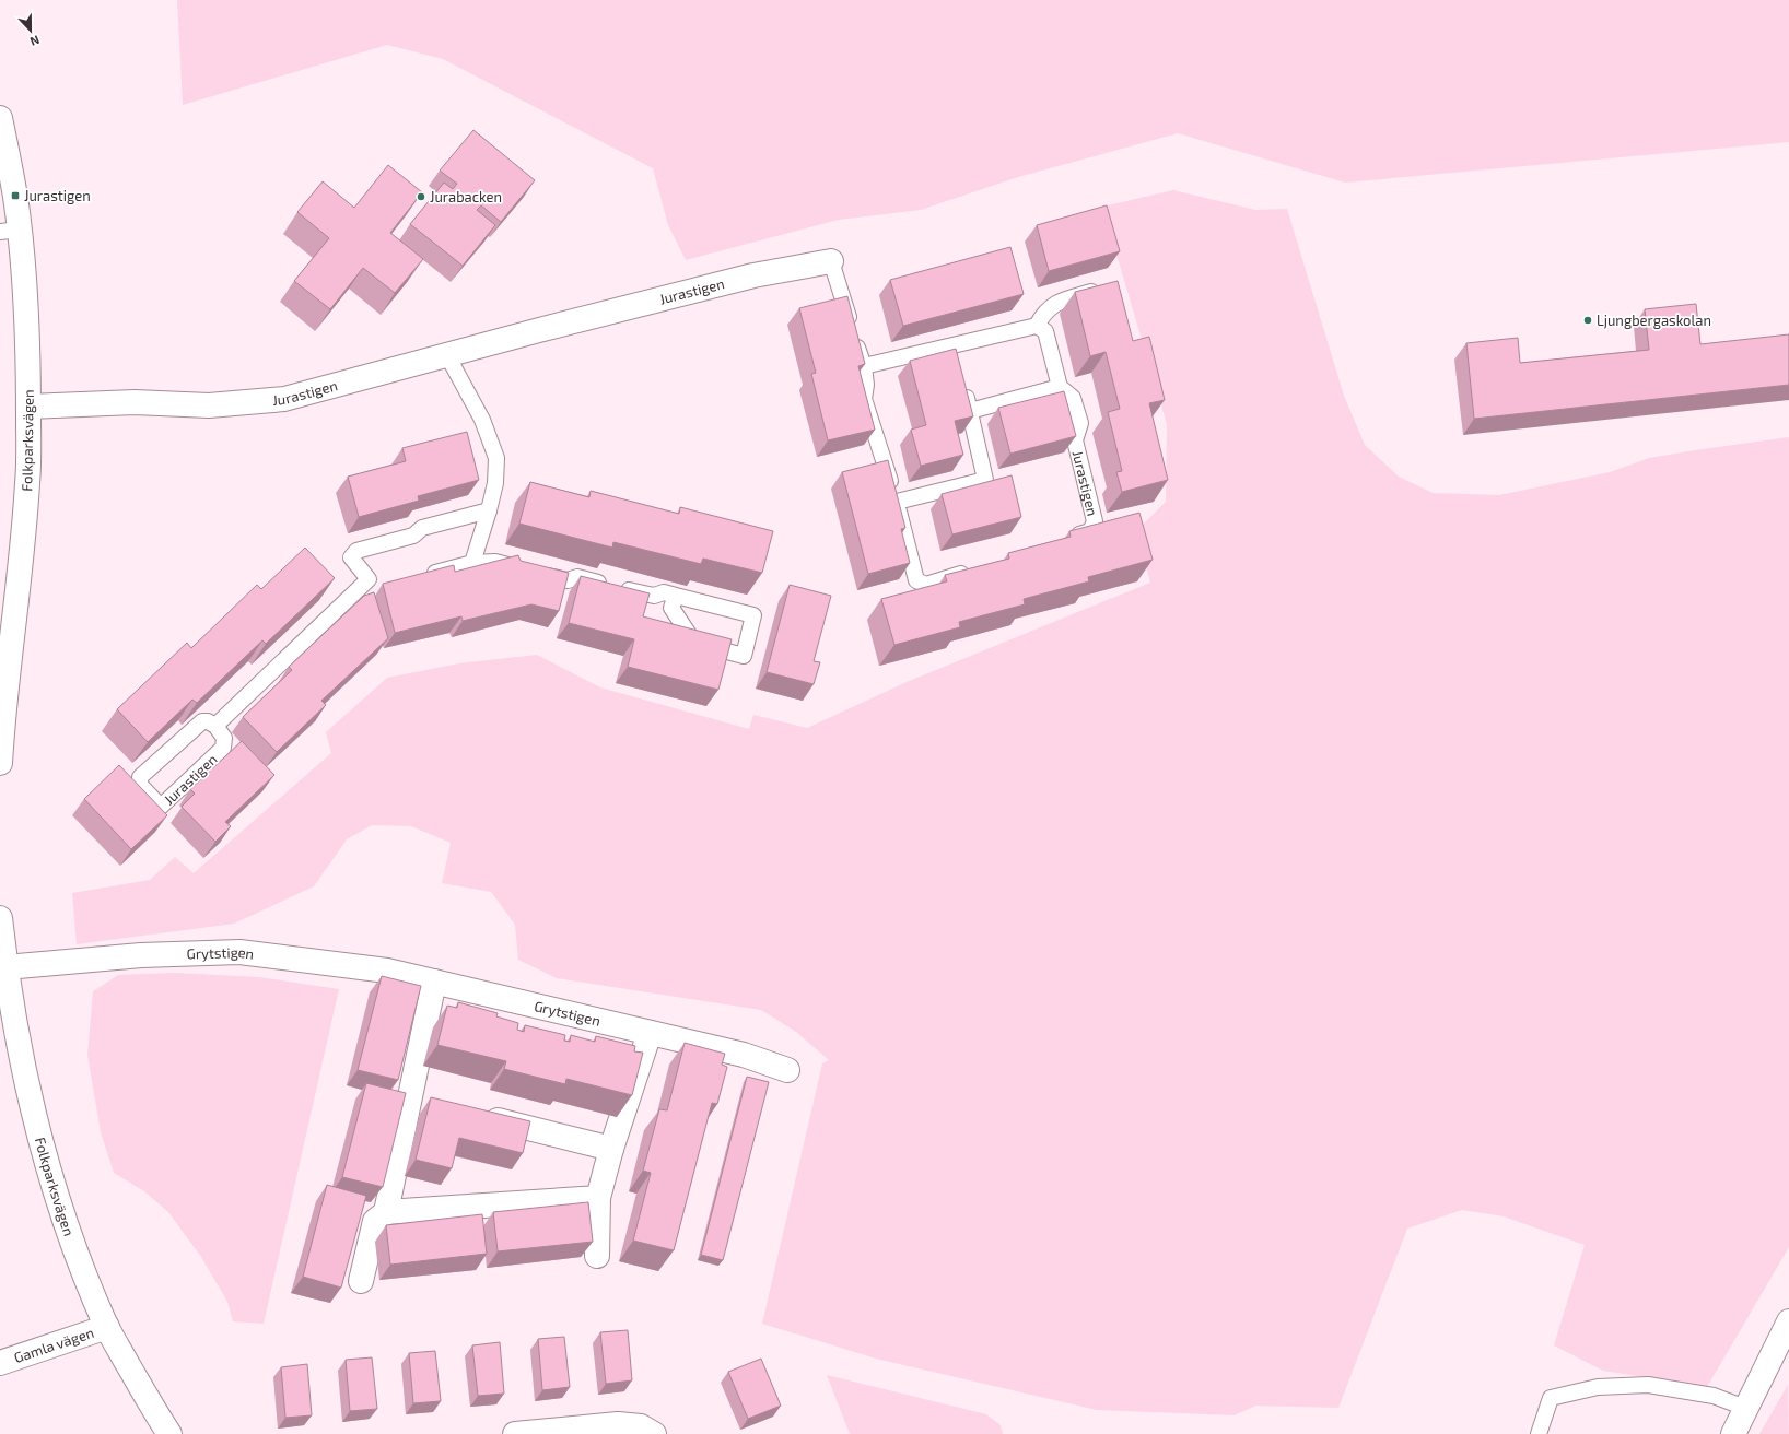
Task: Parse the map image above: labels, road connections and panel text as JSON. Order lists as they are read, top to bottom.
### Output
{
  "streets": {
    "street": [
      "Jurastigen",
      "Folkparksvägen",
      "Grytstigen",
      "Gamla vägen"
    ]
  },
  "crossings": [
    ["Jurastigen", "Folkparksvägen"],
    ["Folkparksvägen", "Grytstigen"],
    ["Folkparksvägen", "Gamla vägen"]
  ],
  "places": {
    "transit": ["Jurastigen"],
    "other": ["Jurabacken", "Ljungbergaskolan"]
  },
  "north": "bottom"
}
